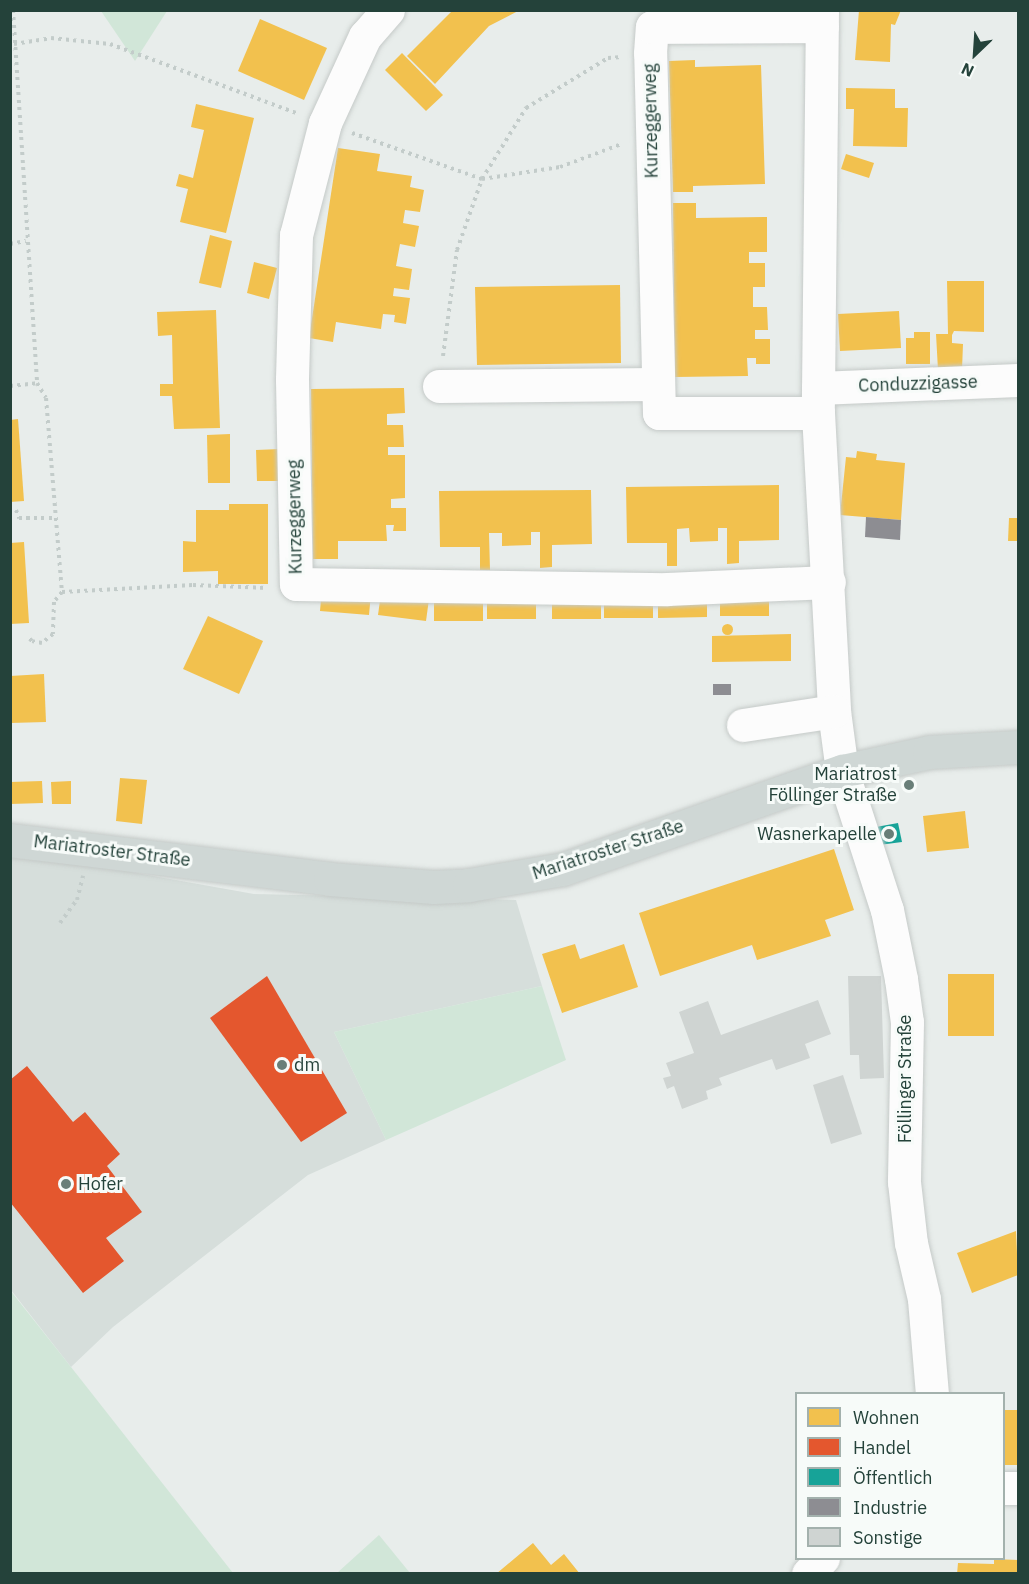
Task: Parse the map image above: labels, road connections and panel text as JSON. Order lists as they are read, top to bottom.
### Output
{
  "streets": {
    "main road": ["Mariatroster Straße"],
    "street": ["Kurzeggerweg", "Conduzzigasse", "Föllinger Straße"]
  },
  "crossings": [
    ["Kurzeggerweg", "Conduzzigasse"],
    ["Kurzeggerweg", "Mariatroster Straße"],
    ["Kurzeggerweg", "Föllinger Straße"],
    ["Mariatroster Straße", "Föllinger Straße"]
  ],
  "places": [
    "Mariatrost Föllinger Straße",
    "Wasnerkapelle",
    "dm",
    "Hofer"
  ],
  "legend": [
    "Wohnen",
    "Handel",
    "Öffentlich",
    "Industrie",
    "Sonstige"
  ],
  "north": "bottom left"
}
